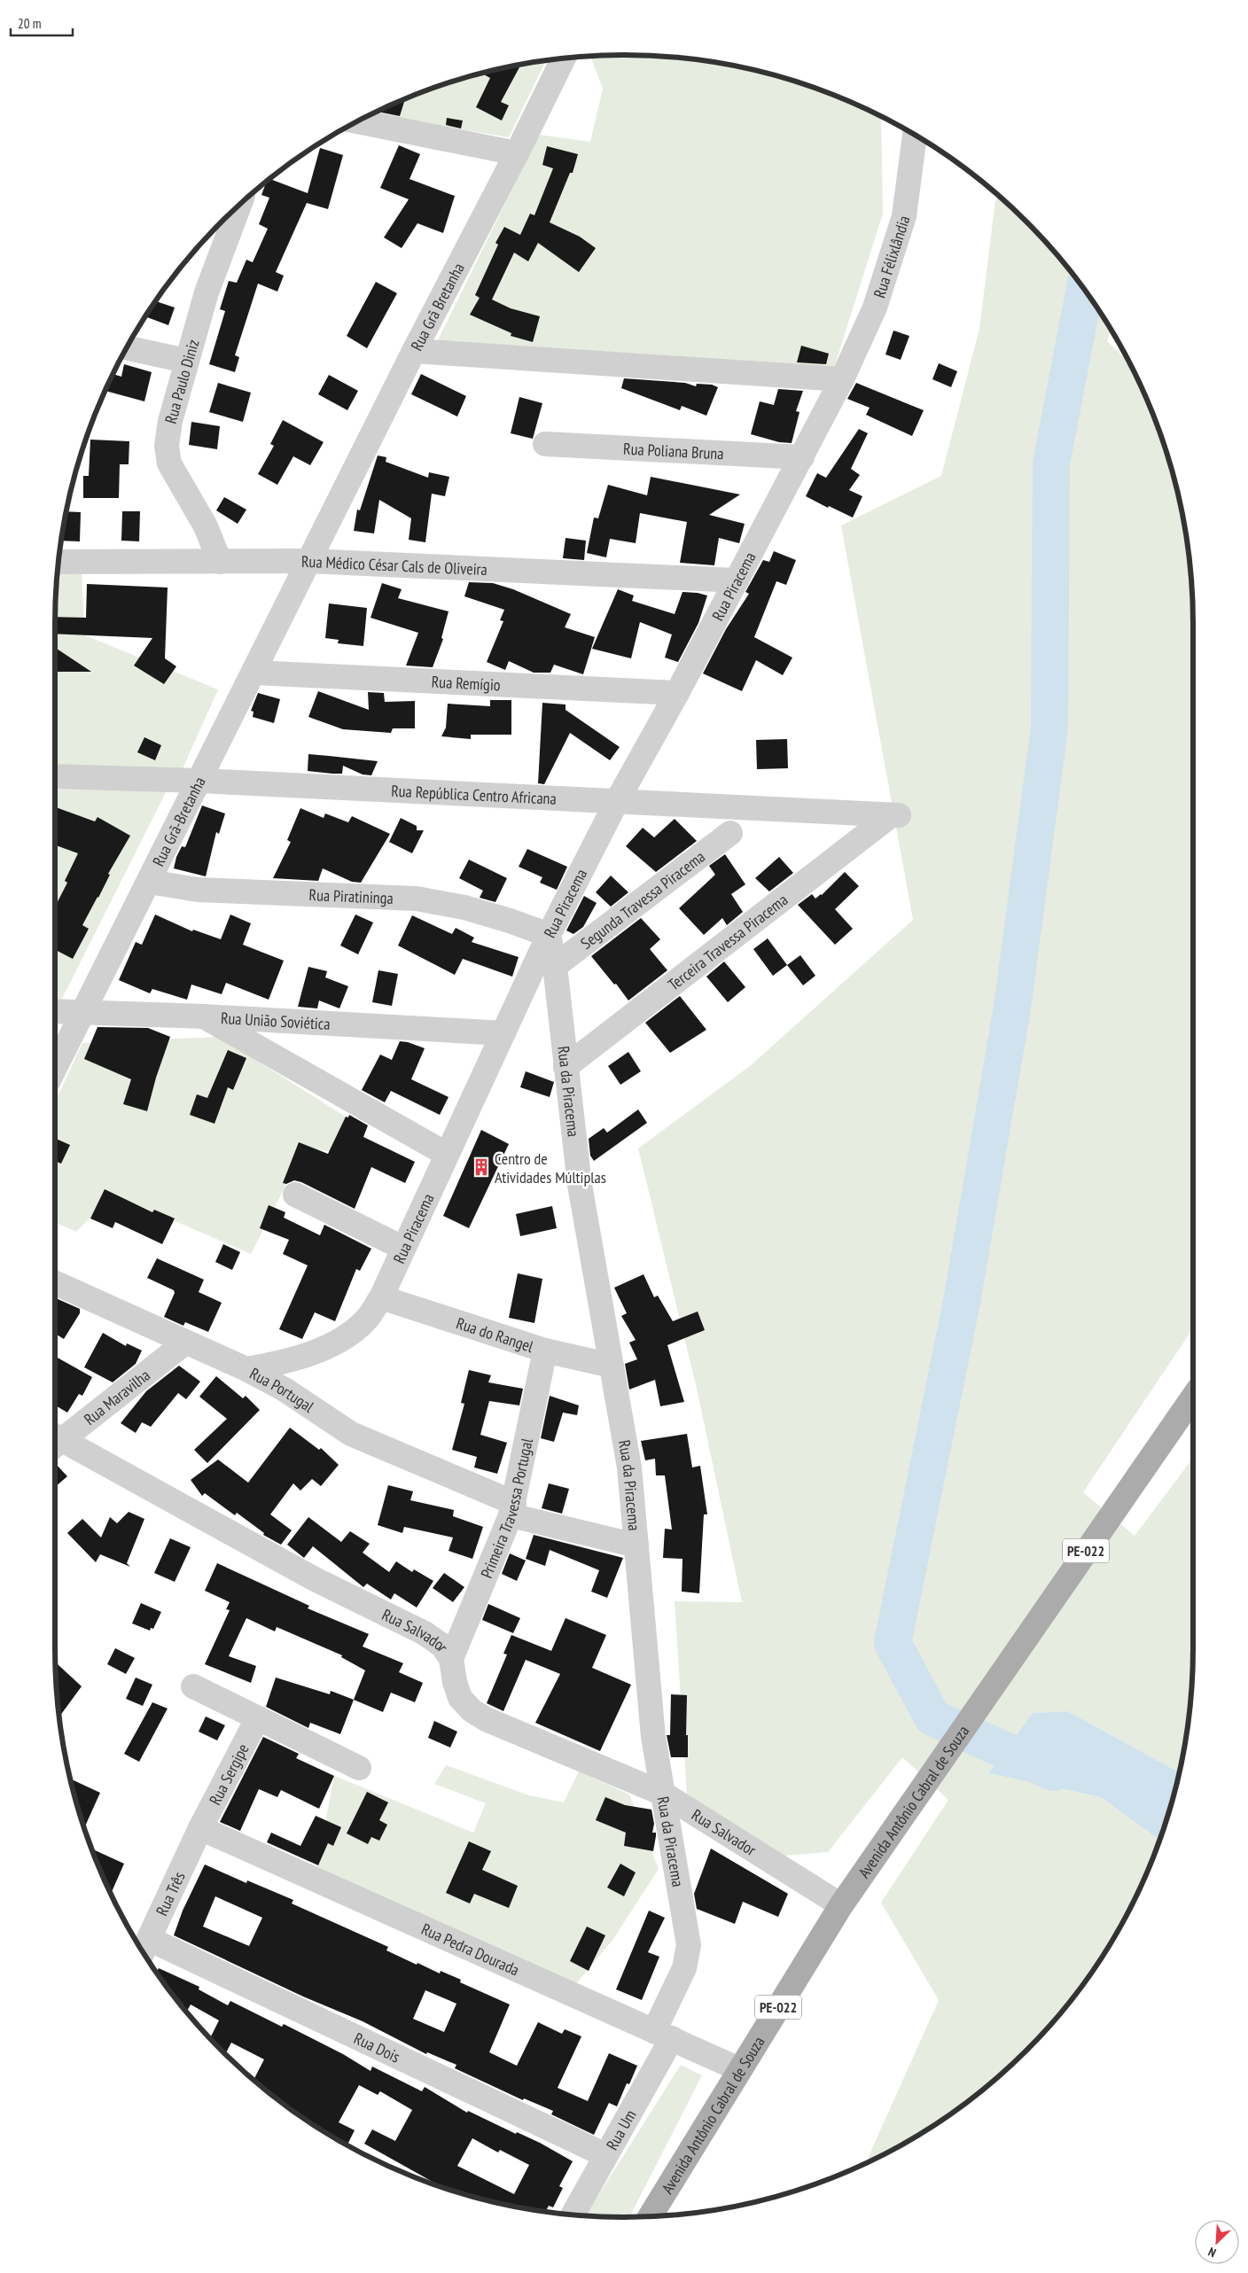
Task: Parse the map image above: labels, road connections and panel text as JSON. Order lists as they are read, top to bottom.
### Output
{
  "streets": {
    "main road": ["PE-022", "Avenida Antônio Cabral de Souza"],
    "street": [
      "Rua Félixlândia",
      "Rua Grã Bretanha",
      "Rua Paulo Diniz",
      "Rua Poliana Bruna",
      "Rua Médico César Cals de Oliveira",
      "Rua Piracema",
      "Rua Remígio",
      "Rua República Centro Africana",
      "Rua Grã-Bretanha",
      "Rua Piratininga",
      "Segunda Travessa Piracema",
      "Terceira Travessa Piracema",
      "Rua União Soviética",
      "Rua da Piracema",
      "Rua do Rangel",
      "Rua Portugal",
      "Rua Maravilha",
      "Primeira Travessa Portugal",
      "Rua Salvador",
      "Rua Sergipe",
      "Rua Três",
      "Rua Pedra Dourada",
      "Rua Dois",
      "Rua Um"
    ]
  },
  "crossings": [
    ["Rua Félixlândia", "Rua Piracema"],
    ["Rua Grã Bretanha", "Rua Médico César Cals de Oliveira"],
    ["Rua Grã Bretanha", "Rua Grã-Bretanha"],
    ["Rua Paulo Diniz", "Rua Médico César Cals de Oliveira"],
    ["Rua Poliana Bruna", "Rua Piracema"],
    ["Rua Médico César Cals de Oliveira", "Rua Piracema"],
    ["Rua Médico César Cals de Oliveira", "Rua Grã-Bretanha"],
    ["Rua Piracema", "Rua Remígio"],
    ["Rua Piracema", "Rua República Centro Africana"],
    ["Rua Piracema", "Rua Piratininga"],
    ["Rua Piracema", "Rua União Soviética"],
    ["Rua Piracema", "Rua da Piracema"],
    ["Rua Piracema", "Rua do Rangel"],
    ["Rua Piracema", "Rua Portugal"],
    ["Rua Remígio", "Rua Grã-Bretanha"],
    ["Rua República Centro Africana", "Rua Grã-Bretanha"],
    ["Rua República Centro Africana", "Terceira Travessa Piracema"],
    ["Rua Grã-Bretanha", "Rua Piratininga"],
    ["Rua Grã-Bretanha", "Rua União Soviética"],
    ["Rua Piratininga", "Rua da Piracema"],
    ["Segunda Travessa Piracema", "Rua da Piracema"],
    ["Terceira Travessa Piracema", "Rua da Piracema"],
    ["Rua da Piracema", "Rua do Rangel"],
    ["Rua da Piracema", "Rua Portugal"],
    ["Rua da Piracema", "Rua Salvador"],
    ["Rua da Piracema", "Rua Pedra Dourada"],
    ["Rua da Piracema", "Rua Um"],
    ["Rua do Rangel", "Primeira Travessa Portugal"],
    ["Rua Portugal", "Rua Maravilha"],
    ["Rua Portugal", "Primeira Travessa Portugal"],
    ["Primeira Travessa Portugal", "Rua Salvador"],
    ["Rua Salvador", "Avenida Antônio Cabral de Souza"],
    ["Rua Sergipe", "Rua Três"],
    ["Rua Sergipe", "Rua Pedra Dourada"],
    ["Avenida Antônio Cabral de Souza", "Rua Pedra Dourada"],
    ["Rua Três", "Rua Pedra Dourada"],
    ["Rua Três", "Rua Dois"],
    ["Rua Pedra Dourada", "Rua Um"],
    ["Rua Dois", "Rua Um"]
  ],
  "places": {
    "building": ["Centro de Atividades Múltiplas"]
  },
  "scale_bar": "20 m",
  "north": "bottom left"
}
